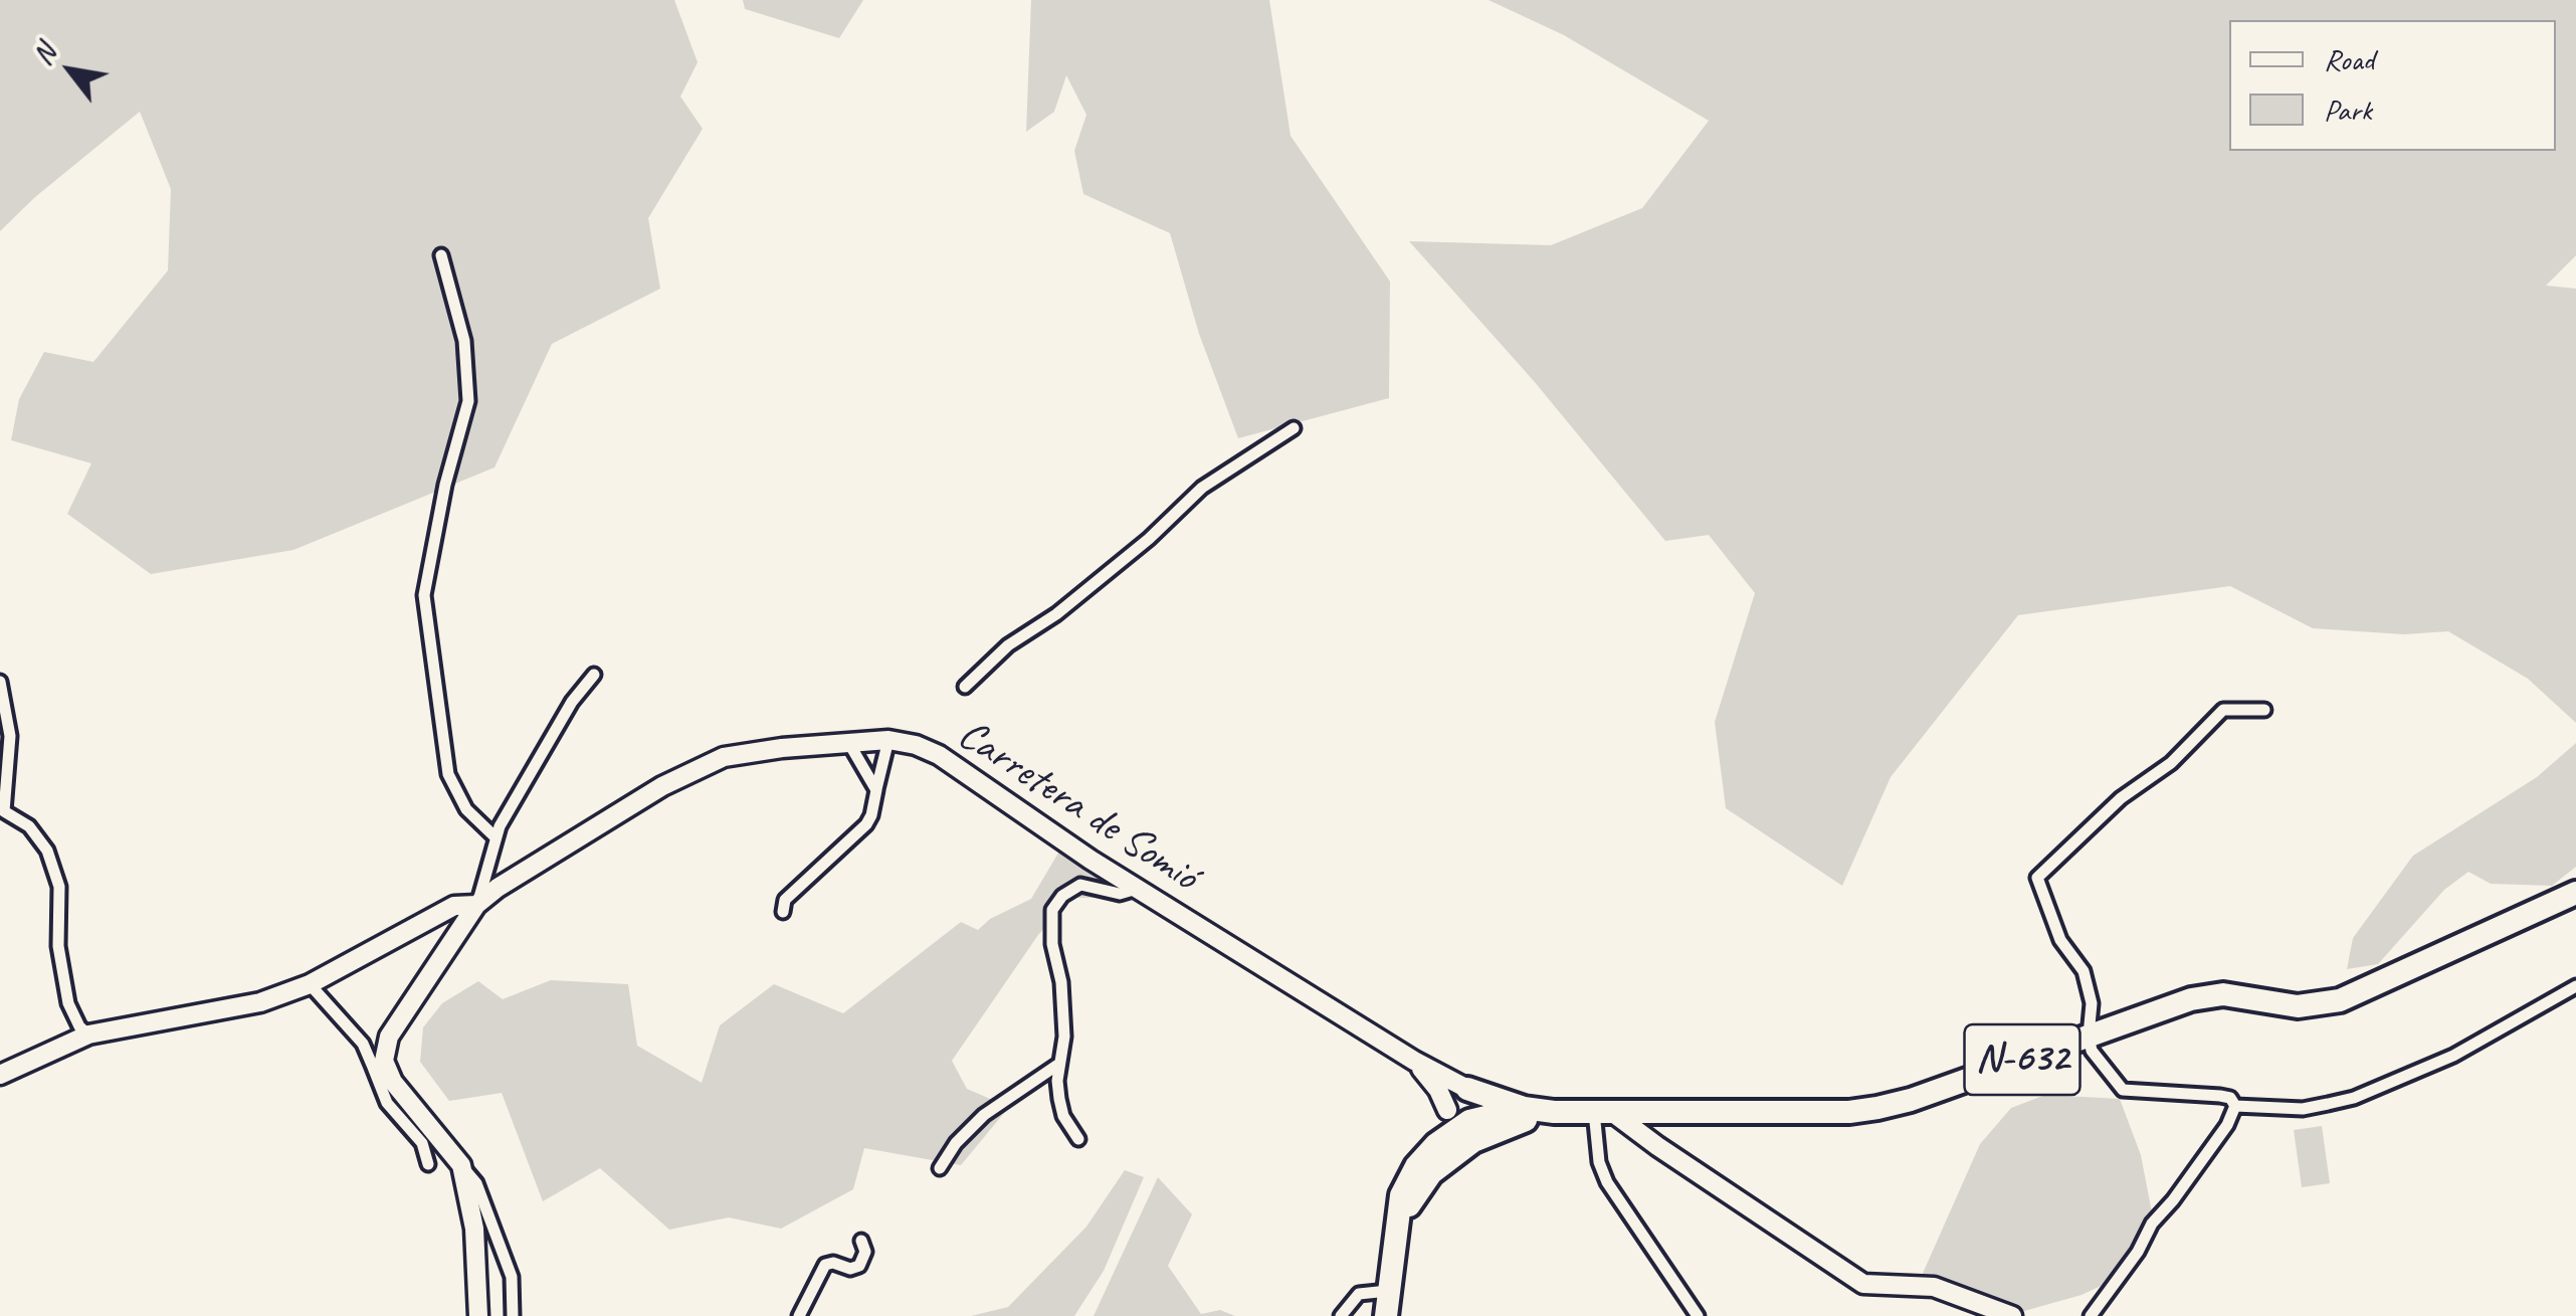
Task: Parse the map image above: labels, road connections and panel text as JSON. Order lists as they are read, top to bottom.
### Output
{
  "streets": {
    "highway": ["N-632"],
    "street": ["Carretera de Somió"]
  },
  "legend": ["Road", "Park"],
  "north": "top left"
}
